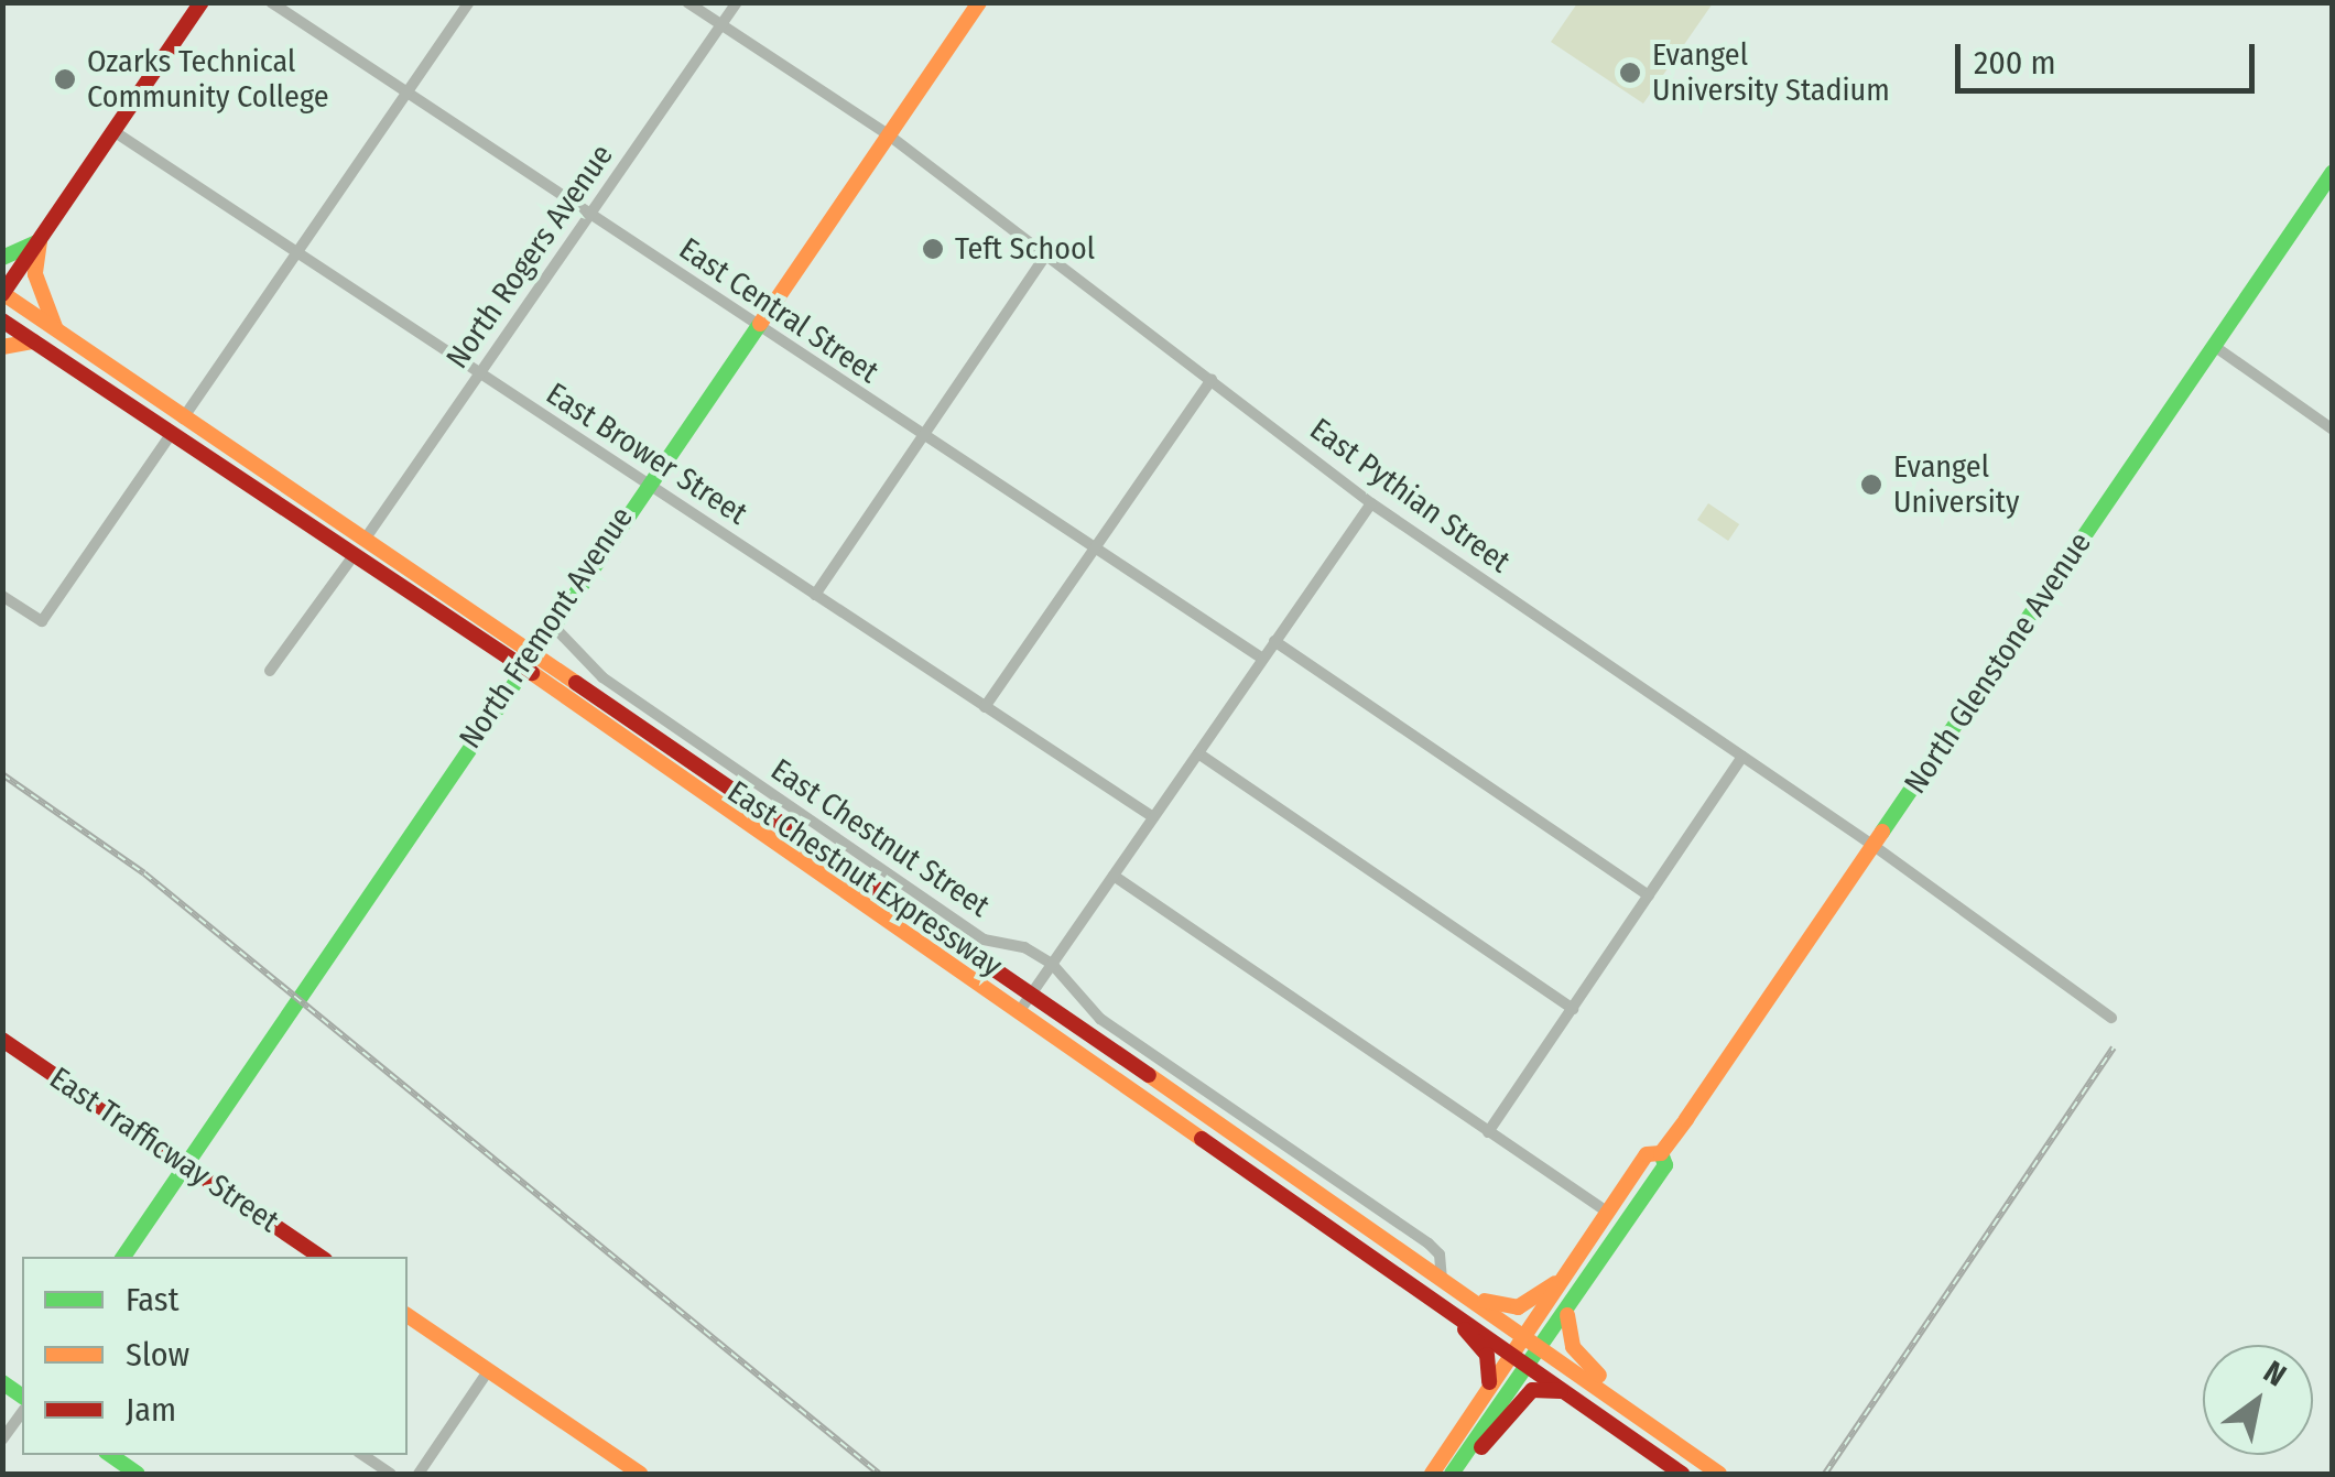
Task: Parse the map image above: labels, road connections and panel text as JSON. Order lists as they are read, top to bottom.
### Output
{
  "streets": {
    "main road": [
      "North Fremont Avenue",
      "North Glenstone Avenue",
      "East Chestnut Expressway",
      "East Trafficway Street"
    ],
    "street": [
      "North Rogers Avenue",
      "East Central Street",
      "East Brower Street",
      "East Pythian Street",
      "East Chestnut Street"
    ]
  },
  "crossings": [
    ["North Rogers Avenue", "East Central Street"],
    ["North Rogers Avenue", "East Brower Street"],
    ["North Rogers Avenue", "East Pythian Street"],
    ["North Rogers Avenue", "East Chestnut Expressway"],
    ["East Central Street", "North Fremont Avenue"],
    ["East Brower Street", "North Fremont Avenue"],
    ["East Pythian Street", "North Fremont Avenue"],
    ["East Pythian Street", "North Glenstone Avenue"],
    ["North Fremont Avenue", "East Chestnut Street"],
    ["North Fremont Avenue", "East Chestnut Expressway"],
    ["North Fremont Avenue", "East Trafficway Street"],
    ["North Glenstone Avenue", "East Chestnut Expressway"],
    ["East Chestnut Street", "East Chestnut Expressway"]
  ],
  "places": [
    "Evangel University Stadium",
    "Ozarks Technical Community College",
    "Teft School",
    "Evangel University"
  ],
  "legend": ["Fast", "Slow", "Jam"],
  "scale_bar": "200 m",
  "north": "top right"
}
